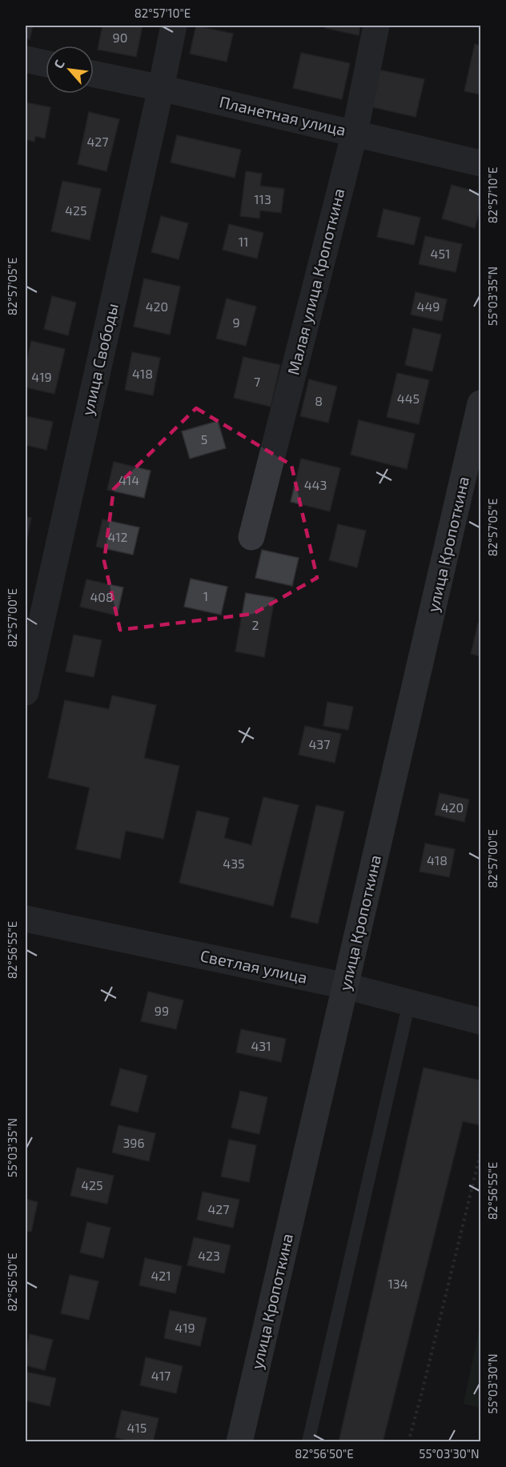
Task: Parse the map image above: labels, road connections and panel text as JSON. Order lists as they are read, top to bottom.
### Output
{
  "streets": {
    "main road": ["улица Кропоткина"],
    "street": [
      "Планетная улица",
      "Малая улица Кропоткина",
      "улица Свободы",
      "Светлая улица"
    ]
  },
  "crossings": [
    ["Планетная улица", "Малая улица Кропоткина"],
    ["Планетная улица", "улица Свободы"],
    ["улица Кропоткина", "Светлая улица"]
  ],
  "house_numbers": [
    "90",
    "427",
    "113",
    "425",
    "11",
    "451",
    "420",
    "449",
    "9",
    "418",
    "419",
    "7",
    "445",
    "8",
    "5",
    "414",
    "443",
    "412",
    "1",
    "408",
    "2",
    "437",
    "420",
    "418",
    "435",
    "99",
    "431",
    "396",
    "425",
    "427",
    "423",
    "421",
    "134",
    "419",
    "417",
    "415"
  ],
  "north": "top left",
  "coordinates": [
    "82°57'10\"E",
    "82°57'05\"E",
    "55°03'35\"N",
    "82°57'00\"E",
    "82°56'55\"E",
    "82°56'50\"E",
    "55°03'30\"N"
  ]
}
